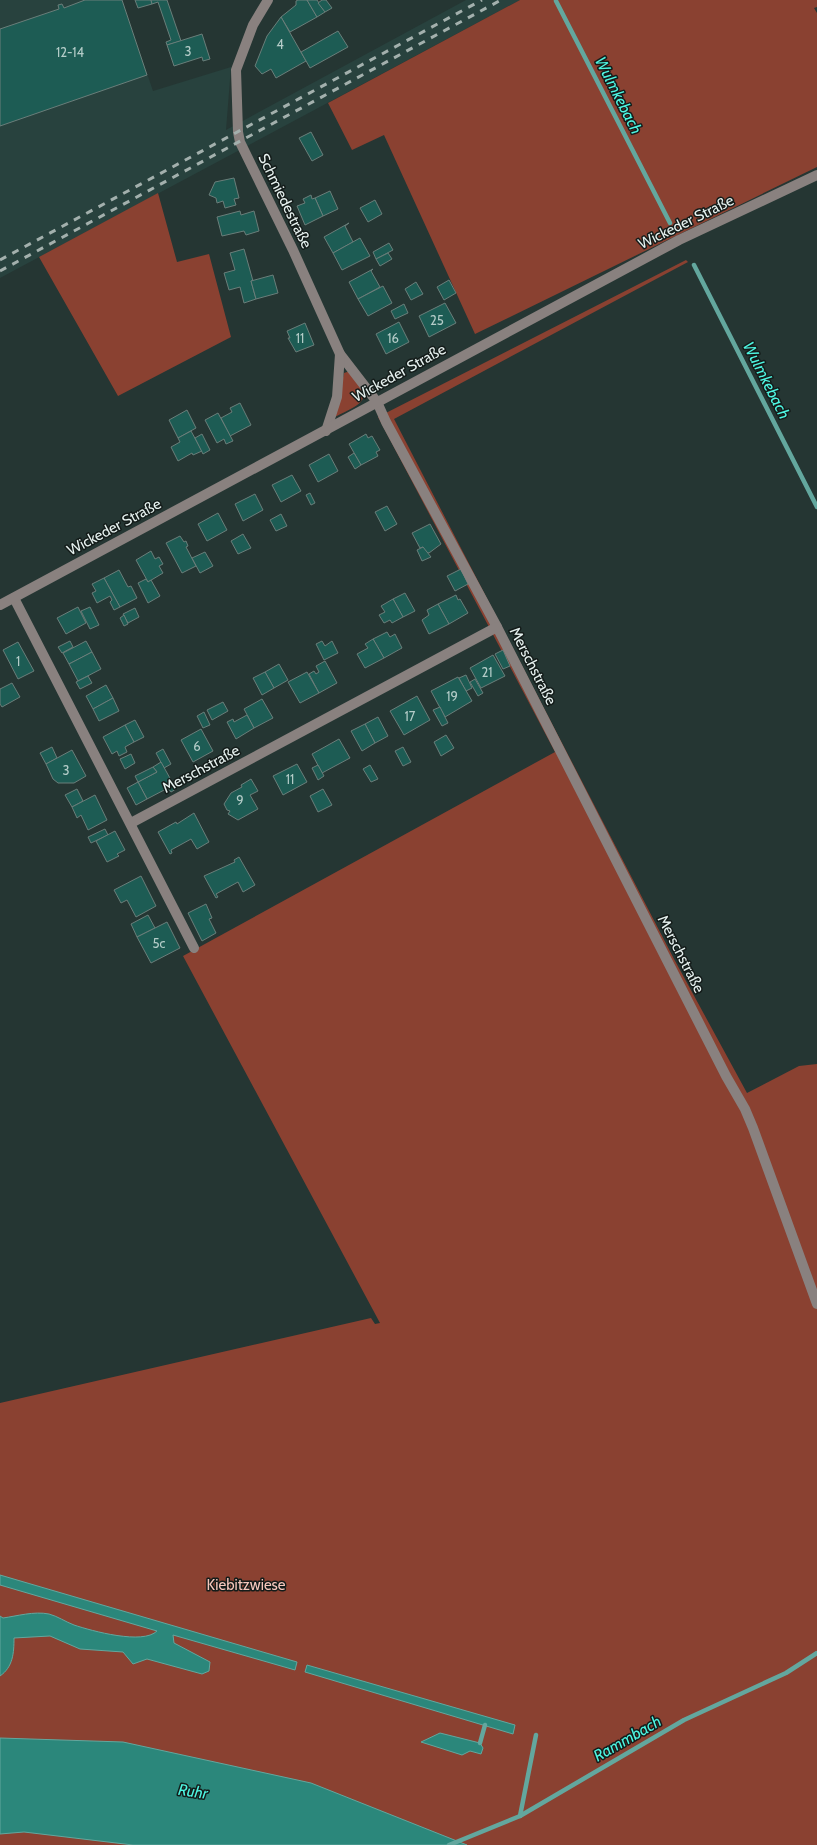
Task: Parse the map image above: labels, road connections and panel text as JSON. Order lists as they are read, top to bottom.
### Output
{
  "streets": {
    "street": ["Schmiedestraße", "Wickeder Straße", "Merschstraße"]
  },
  "crossings": [
    ["Schmiedestraße", "Wickeder Straße"],
    ["Schmiedestraße", "Merschstraße"],
    ["Wickeder Straße", "Merschstraße"]
  ],
  "water": ["Wulmkebach", "Rammbach", "Ruhr"],
  "parks": ["Kiebitzwiese"],
  "house_numbers": [
    "4",
    "3",
    "12-14",
    "25",
    "11",
    "16",
    "1",
    "21",
    "19",
    "17",
    "6",
    "3",
    "11",
    "9",
    "5c"
  ]
}
